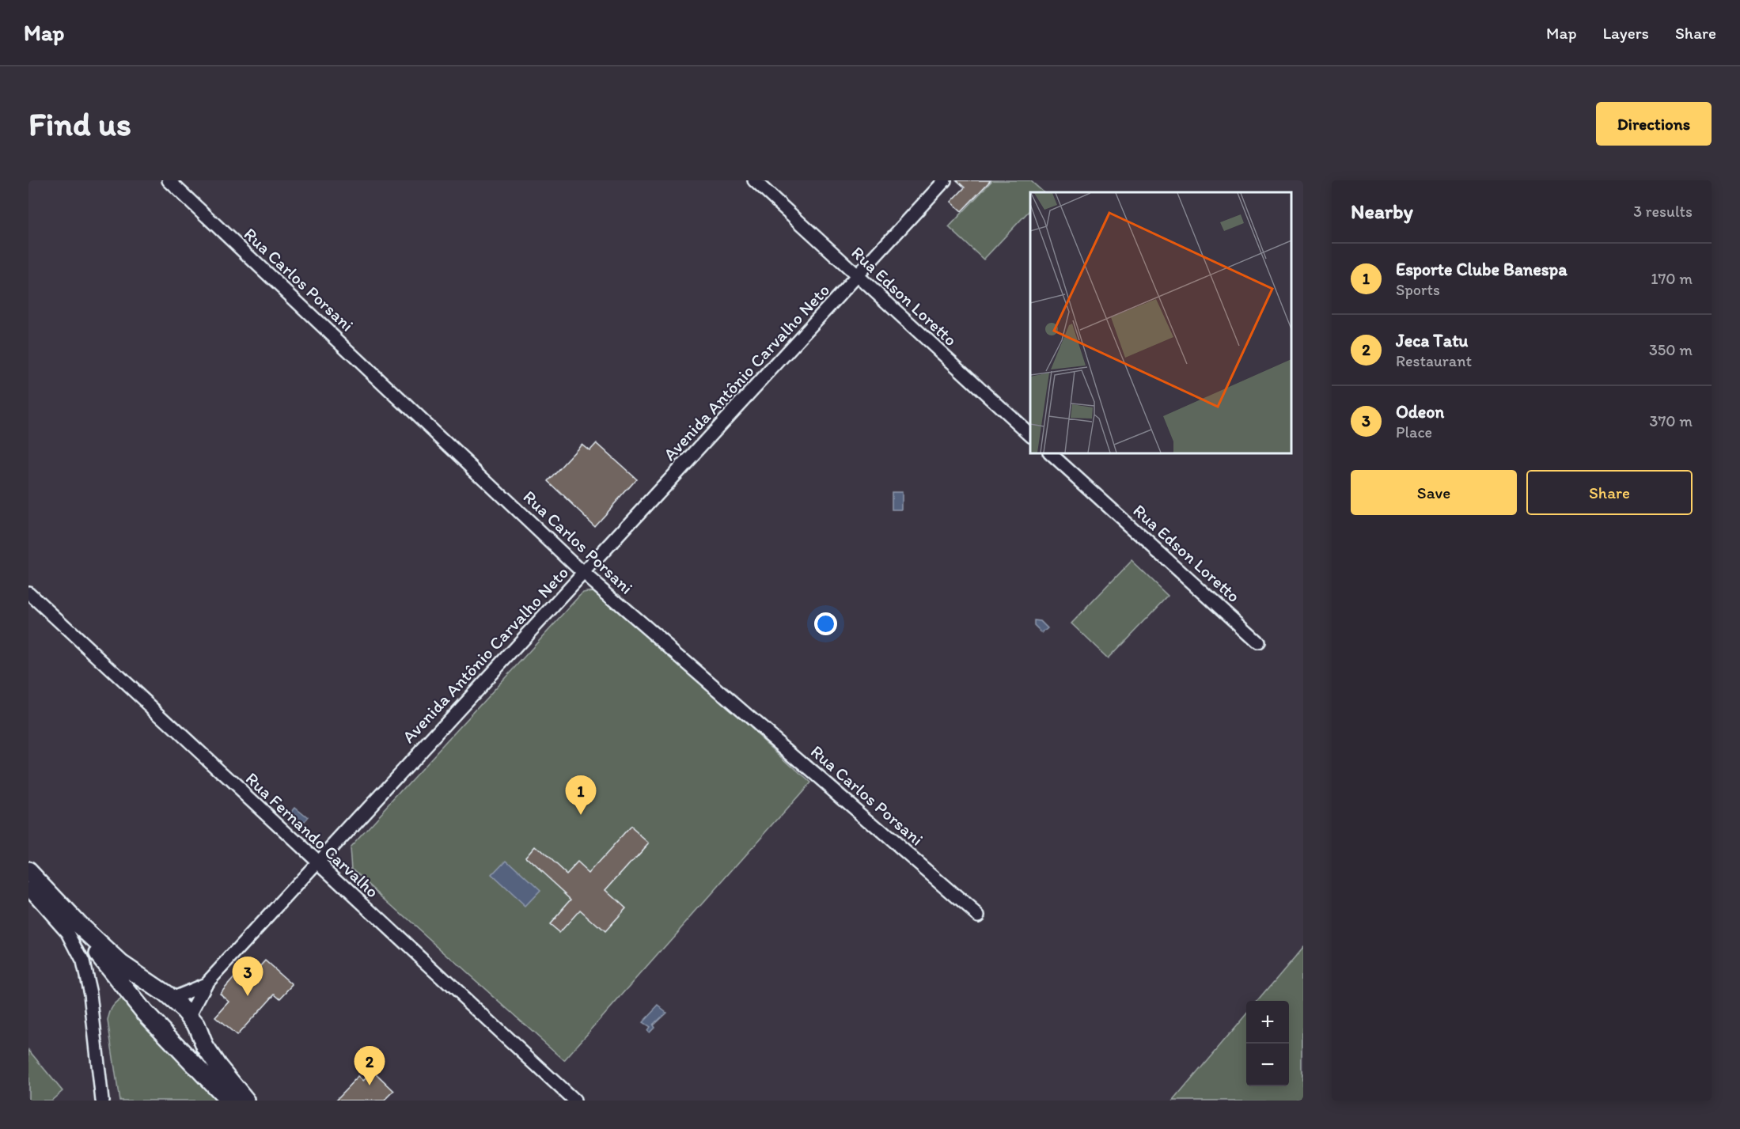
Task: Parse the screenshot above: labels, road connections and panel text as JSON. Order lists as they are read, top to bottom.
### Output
{
  "streets": {
    "street": [
      "Rua Carlos Porsani",
      "Rua Edson Loretto",
      "Avenida Antônio Carvalho Neto",
      "Rua Fernando Carvalho"
    ]
  },
  "crossings": [
    ["Rua Carlos Porsani", "Avenida Antônio Carvalho Neto"],
    ["Rua Edson Loretto", "Avenida Antônio Carvalho Neto"],
    ["Avenida Antônio Carvalho Neto", "Rua Fernando Carvalho"]
  ],
  "page": {
    "header": "Map",
    "nav": ["Map", "Layers", "Share"],
    "buttons": [
      "Directions",
      ["Save", "Share"]
    ],
    "title": "Find us",
    "heading": ["Nearby", "3 results"],
    "list": [
      {
        "mark": "1",
        "name": "Esporte Clube Banespa",
        "note": "Sports",
        "value": "170 m"
      },
      {
        "mark": "2",
        "name": "Jeca Tatu",
        "note": "Restaurant",
        "value": "350 m"
      },
      {
        "mark": "3",
        "name": "Odeon",
        "note": "Place",
        "value": "370 m"
      }
    ],
    "pins": ["1", "3", "2"],
    "map_buttons": ["+", "−"]
  }
}
